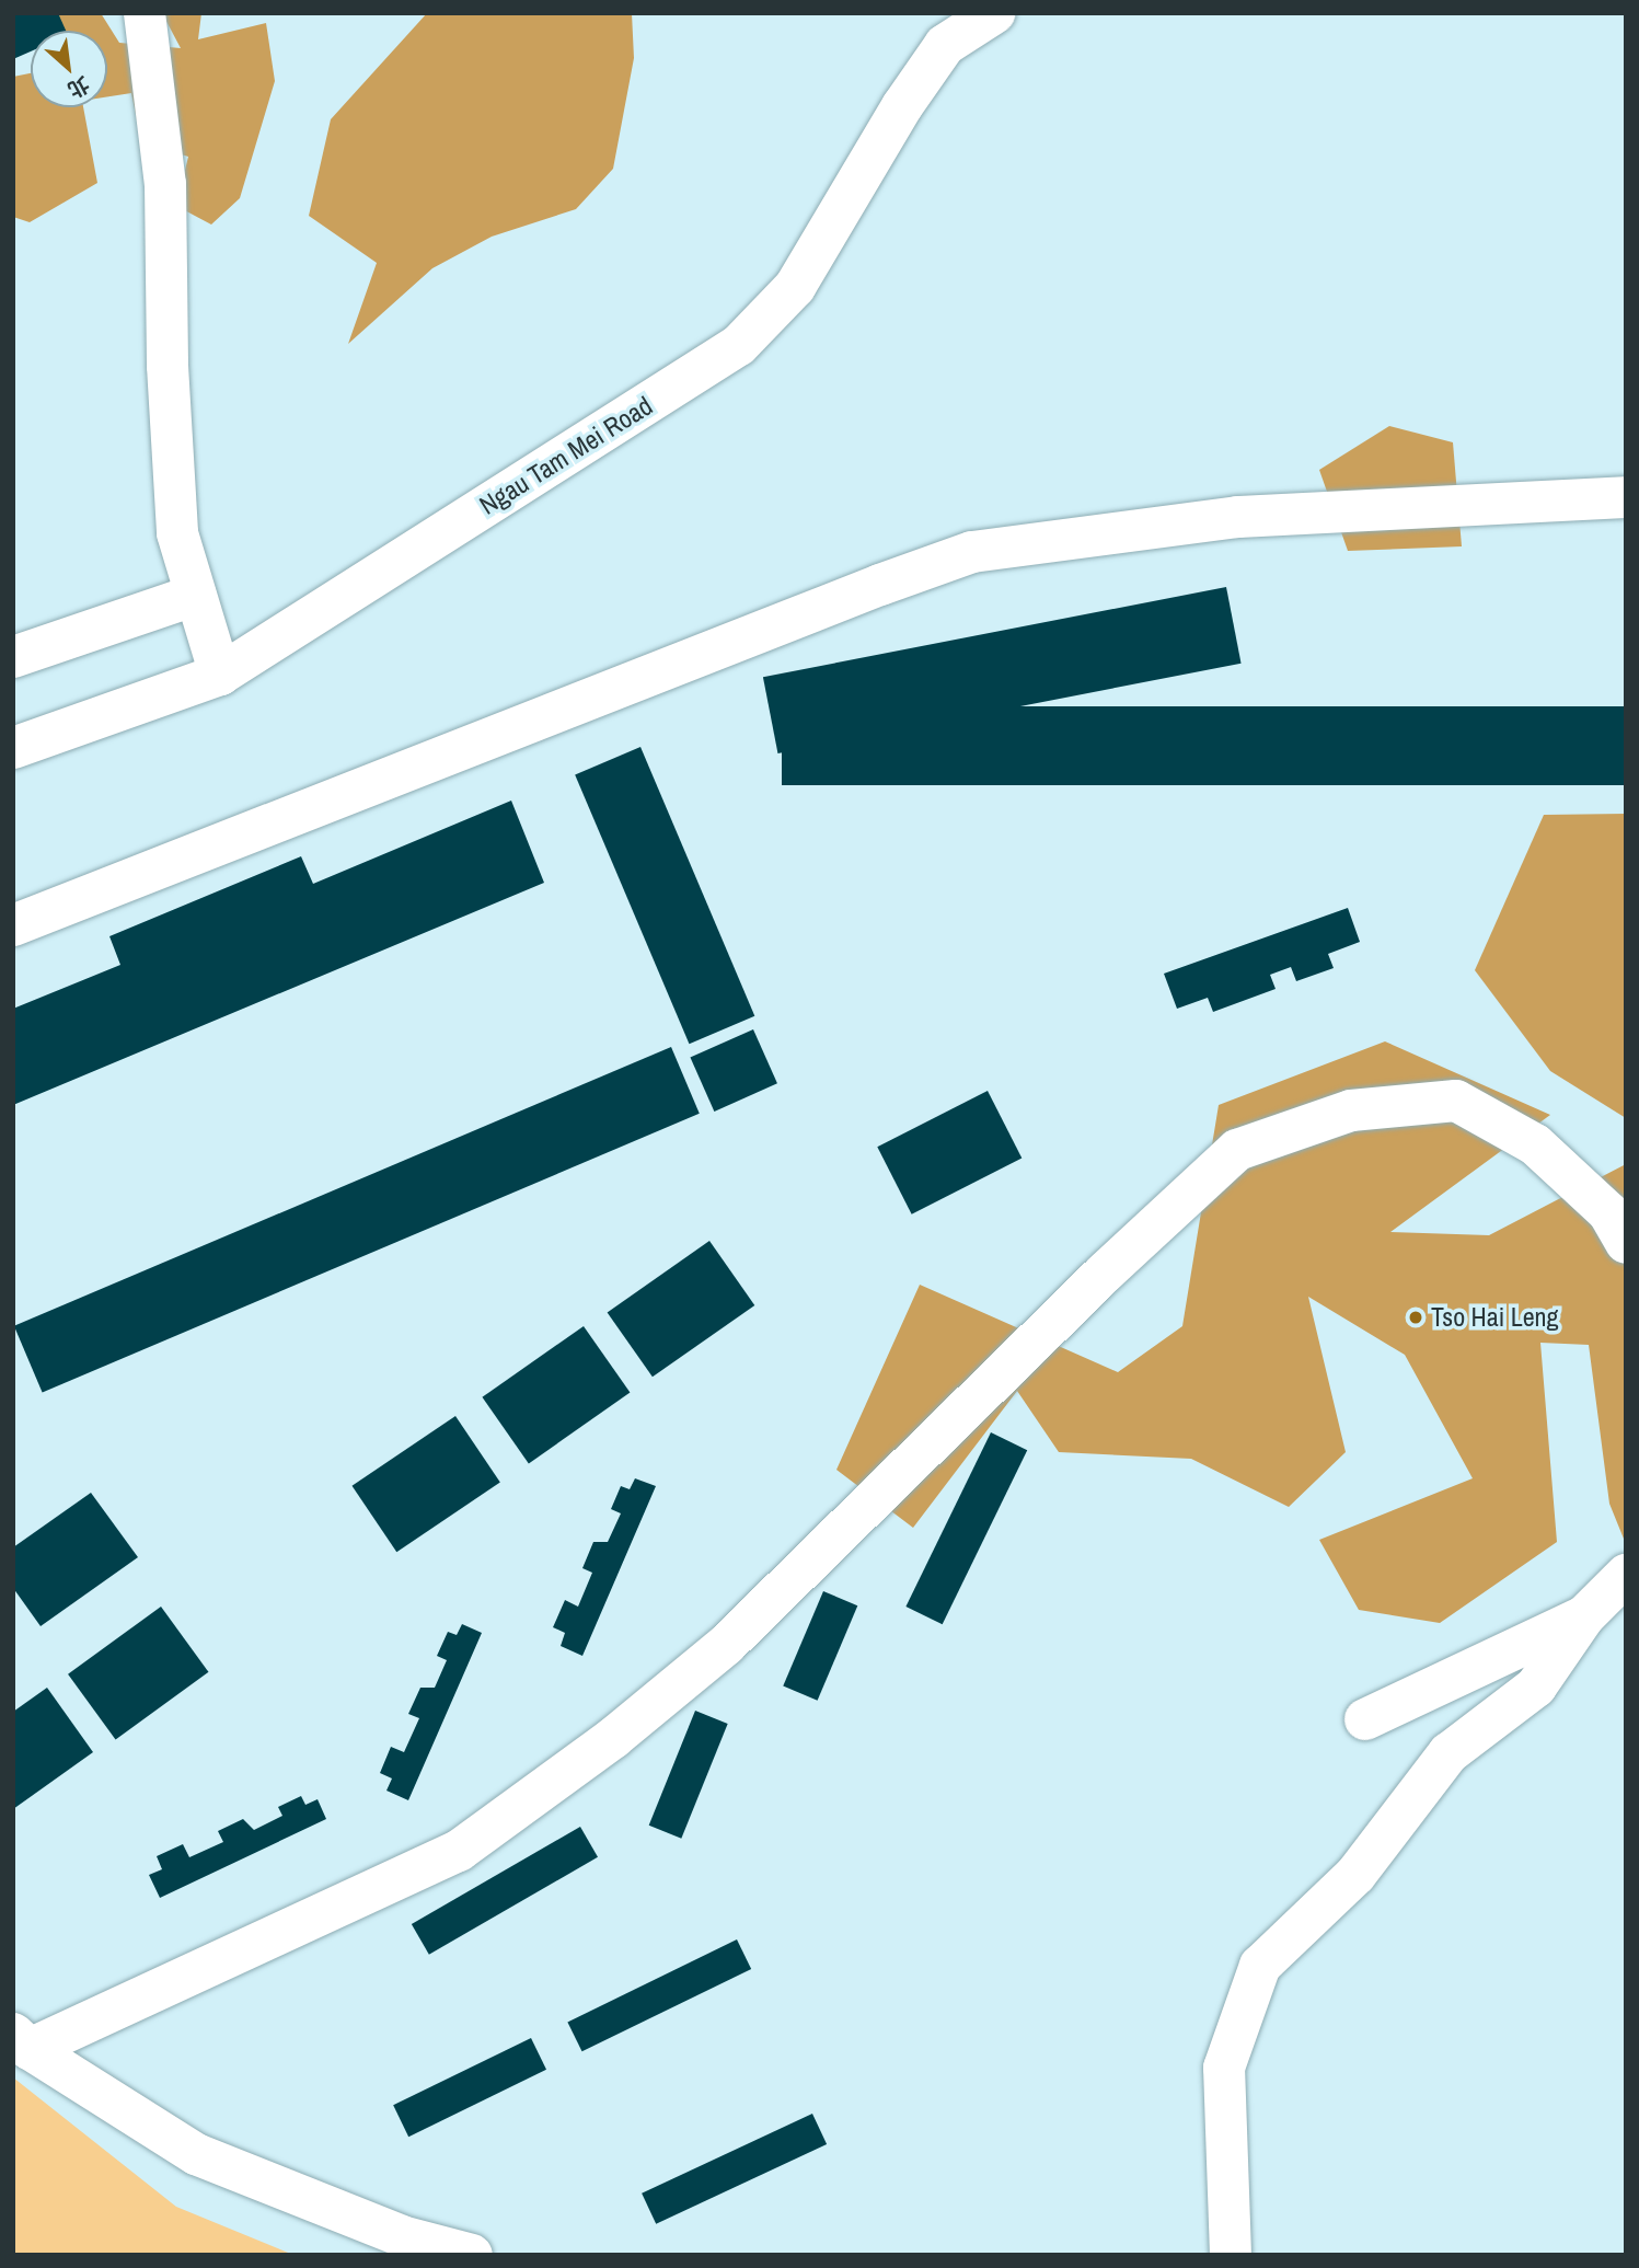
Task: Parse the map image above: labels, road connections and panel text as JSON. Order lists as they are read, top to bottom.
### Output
{
  "streets": {
    "street": ["Ngau Tam Mei Road"]
  },
  "places": ["Tso Hai Leng"],
  "north": "bottom right"
}
